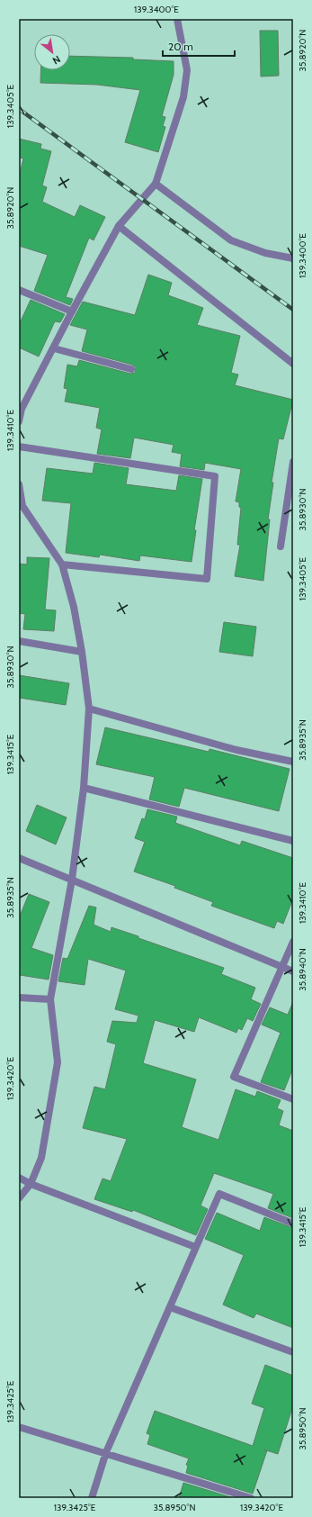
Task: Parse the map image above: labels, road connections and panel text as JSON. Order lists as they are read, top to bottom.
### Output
{
  "scale_bar": "20 m",
  "north": "bottom right",
  "coordinates": [
    "139.3400°E",
    "35.8920°N",
    "139.3405°E",
    "139.3410°E",
    "35.8930°N",
    "35.8935°N",
    "139.3415°E",
    "35.8940°N",
    "139.3420°E",
    "139.3425°E",
    "35.8950°N"
  ]
}
